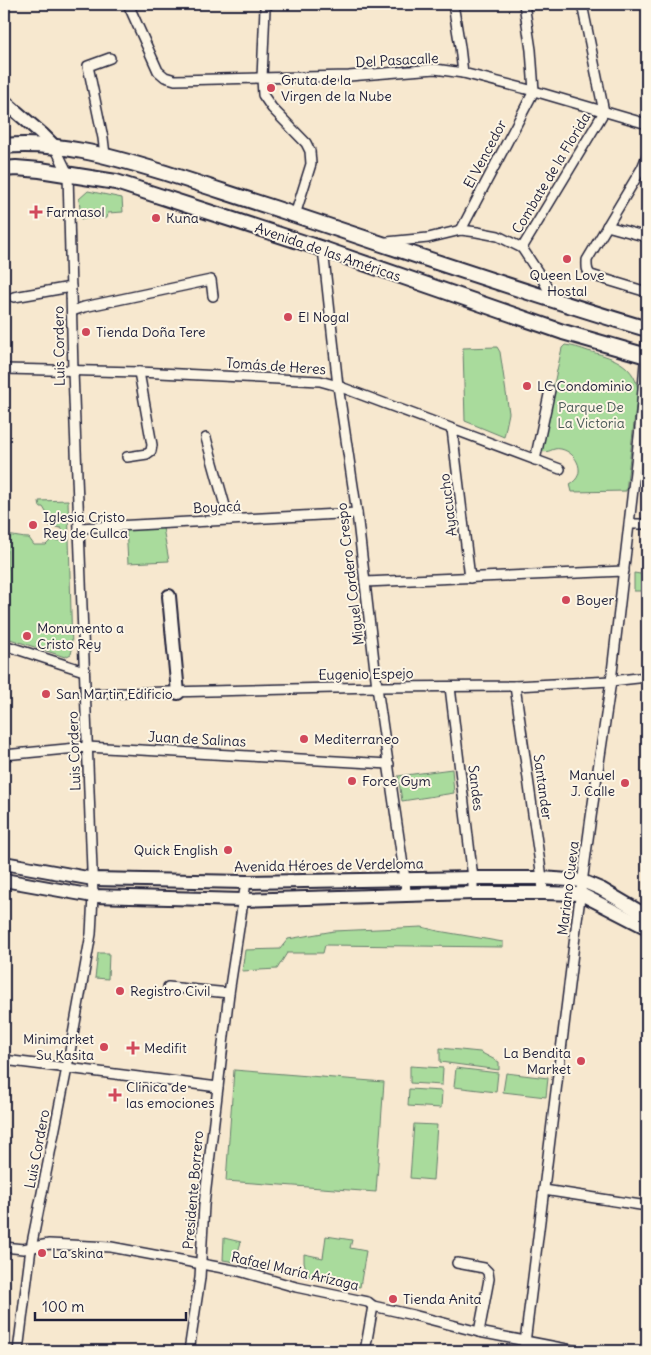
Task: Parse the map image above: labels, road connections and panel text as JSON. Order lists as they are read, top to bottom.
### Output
{
  "streets": {
    "main road": ["Avenida de las Américas", "Avenida Héroes de Verdeloma"],
    "street": [
      "Del Pasacalle",
      "El Vencedor",
      "Combate de la Florida",
      "Luis Cordero",
      "Tomás de Heres",
      "Ayacucho",
      "Boyacá",
      "Miguel Cordero Crespo",
      "Eugenio Espejo",
      "Juan de Salinas",
      "Santander",
      "Sandes",
      "Mariano Cueva",
      "Presidente Borrero",
      "Rafael María Arízaga"
    ]
  },
  "crossings": [
    ["Del Pasacalle", "El Vencedor"],
    ["Del Pasacalle", "Combate de la Florida"],
    ["Avenida de las Américas", "Luis Cordero"],
    ["Avenida de las Américas", "Miguel Cordero Crespo"],
    ["Avenida de las Américas", "Mariano Cueva"],
    ["Luis Cordero", "Tomás de Heres"],
    ["Luis Cordero", "Boyacá"],
    ["Luis Cordero", "Eugenio Espejo"],
    ["Luis Cordero", "Juan de Salinas"],
    ["Luis Cordero", "Avenida Héroes de Verdeloma"],
    ["Luis Cordero", "Rafael María Arízaga"],
    ["Tomás de Heres", "Ayacucho"],
    ["Tomás de Heres", "Miguel Cordero Crespo"],
    ["Boyacá", "Miguel Cordero Crespo"],
    ["Miguel Cordero Crespo", "Eugenio Espejo"],
    ["Miguel Cordero Crespo", "Juan de Salinas"],
    ["Miguel Cordero Crespo", "Avenida Héroes de Verdeloma"],
    ["Eugenio Espejo", "Santander"],
    ["Eugenio Espejo", "Sandes"],
    ["Eugenio Espejo", "Mariano Cueva"],
    ["Santander", "Avenida Héroes de Verdeloma"],
    ["Sandes", "Avenida Héroes de Verdeloma"],
    ["Avenida Héroes de Verdeloma", "Mariano Cueva"],
    ["Avenida Héroes de Verdeloma", "Presidente Borrero"],
    ["Mariano Cueva", "Rafael María Arízaga"],
    ["Presidente Borrero", "Rafael María Arízaga"]
  ],
  "parks": ["Parque De La Victoria"],
  "places": {
    "other": [
      "Gruta de la Virgen de la Nube",
      "Kuna",
      "Queen Love Hostal",
      "El Nogal",
      "Tienda Doña Tere",
      "LC Condominio",
      "Iglesia Cristo Rey de Cullca",
      "Boyer",
      "Monumento a Cristo Rey",
      "San Martin Edificio",
      "Mediterraneo",
      "Force Gym",
      "Manuel J. Calle",
      "Quick English",
      "Registro Civil",
      "Minimarket Su Kasita",
      "La Bendita Market",
      "La skina",
      "Tienda Anita"
    ],
    "health": ["Farmasol", "Medifit", "Clínica de las emociones"]
  },
  "scale_bar": "100 m"
}
